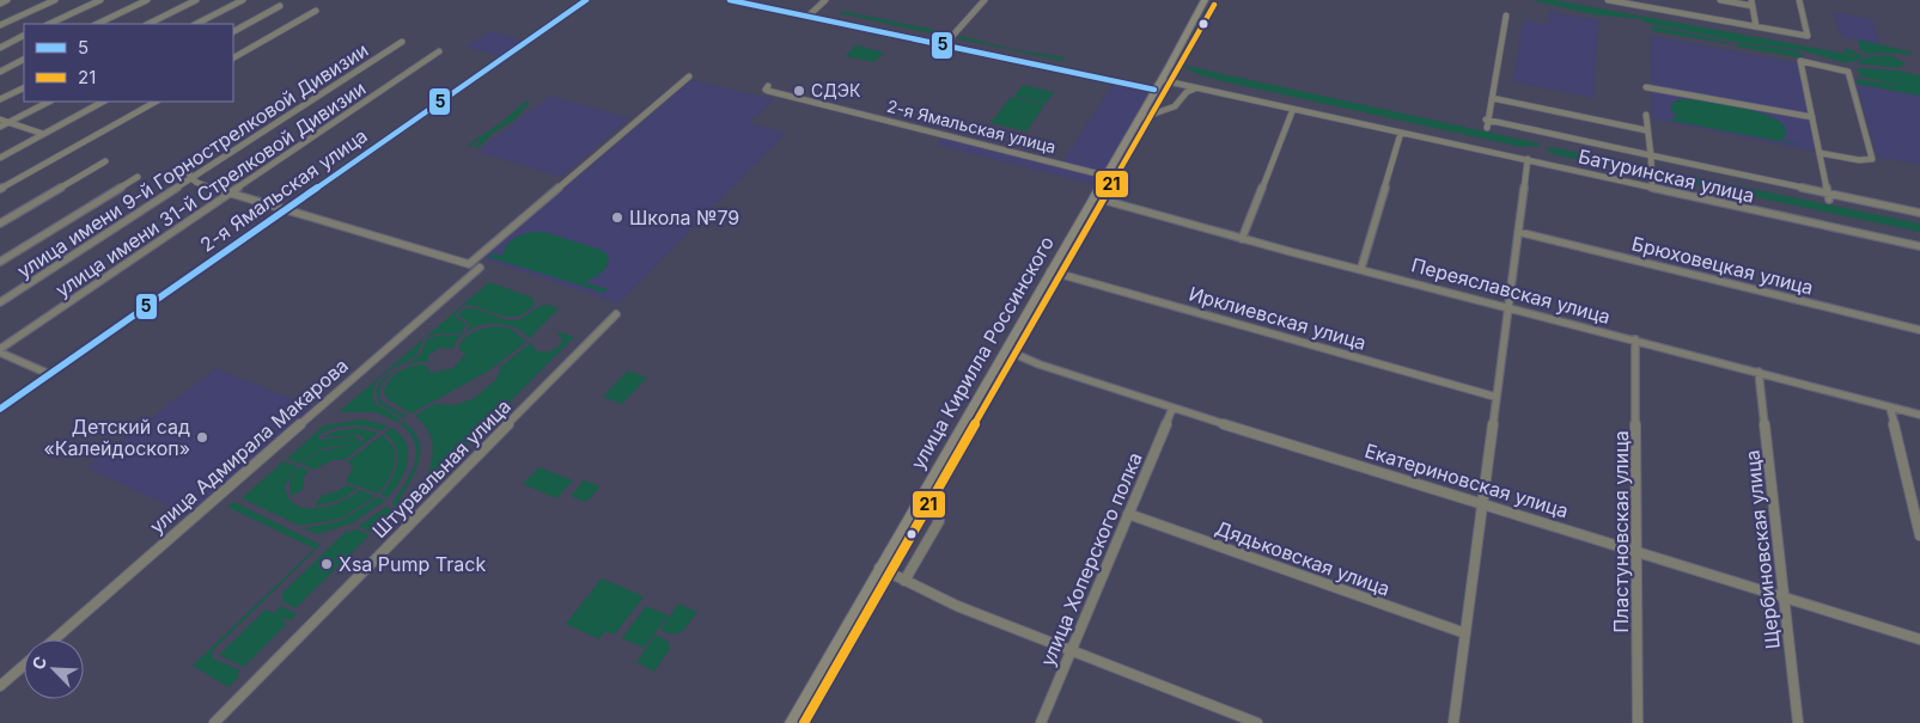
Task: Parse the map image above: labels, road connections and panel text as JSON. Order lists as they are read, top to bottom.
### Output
{
  "streets": {
    "main road": ["улица Кирилла Россинского"],
    "street": [
      "2-я Ямальская улица",
      "улица имени 9-й Горнострелковой Дивизии",
      "Батуринская улица",
      "улица имени 31-й Стрелковой Дивизии",
      "Брюховецкая улица",
      "Переяславская улица",
      "Ирклиевская улица",
      "улица Адмирала Макарова",
      "Штурвальная улица",
      "Екатериновская улица",
      "Пластуновская улица",
      "Щербиновская улица",
      "Дядьковская улица",
      "улица Хоперского полка"
    ]
  },
  "crossings": [
    ["2-я Ямальская улица", "улица Кирилла Россинского"],
    ["Батуринская улица", "улица Кирилла Россинского"],
    ["Переяславская улица", "улица Кирилла Россинского"],
    ["Переяславская улица", "Пластуновская улица"],
    ["Переяславская улица", "Щербиновская улица"],
    ["Ирклиевская улица", "улица Кирилла Россинского"],
    ["улица Кирилла Россинского", "Екатериновская улица"],
    ["Екатериновская улица", "Пластуновская улица"],
    ["Екатериновская улица", "Щербиновская улица"],
    ["Екатериновская улица", "улица Хоперского полка"],
    ["Дядьковская улица", "улица Хоперского полка"]
  ],
  "places": [
    "СДЭК",
    "Школа №79",
    "Детский сад «Калейдоскоп»",
    "Xsa Pump Track"
  ],
  "lines": ["transit line 5", "transit line 21"],
  "legend": ["5", "21"],
  "north": "top left"
}
